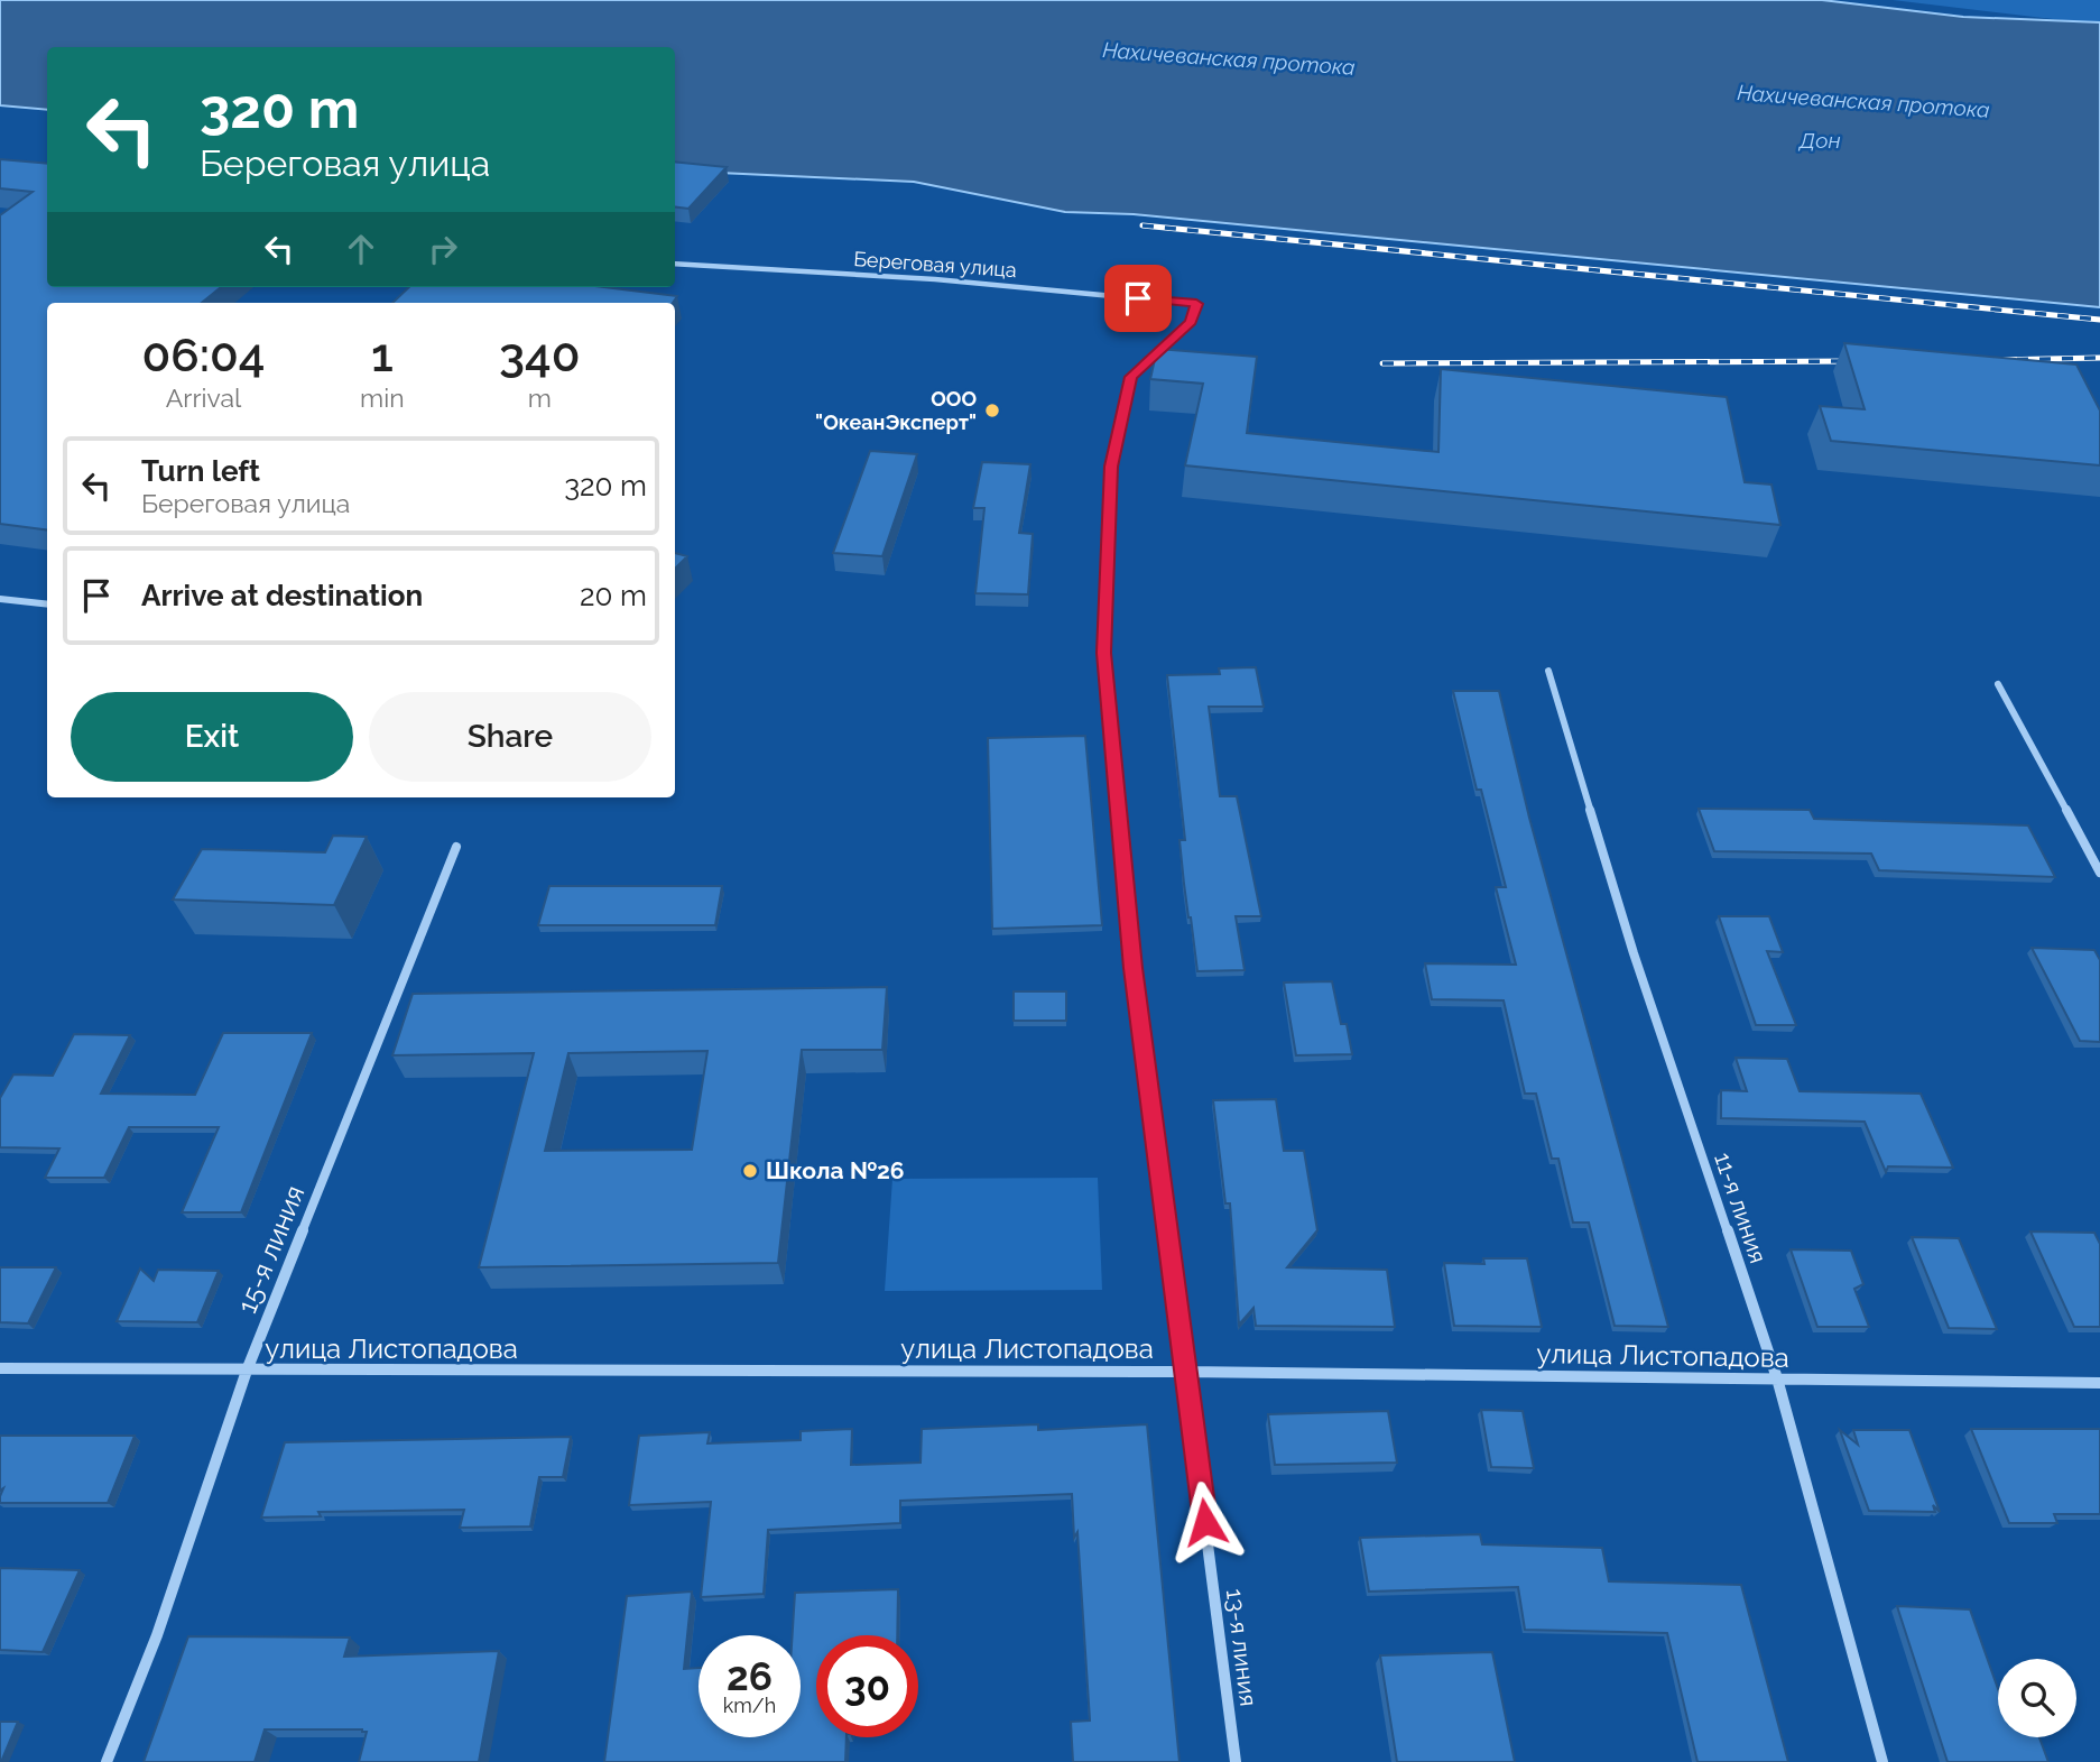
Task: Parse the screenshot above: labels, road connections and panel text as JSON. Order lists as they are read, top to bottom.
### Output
{
  "streets": {
    "street": [
      "Береговая улица",
      "11-я линия",
      "15-я линия",
      "улица Листопадова",
      "13-я линия"
    ]
  },
  "crossings": [
    ["Береговая улица", "13-я линия"],
    ["11-я линия", "улица Листопадова"],
    ["15-я линия", "улица Листопадова"],
    ["улица Листопадова", "13-я линия"]
  ],
  "water": ["Нахичеванская протока", "Дон"],
  "places": ["ООО \"ОкеанЭксперт\"", "Школа №26"],
  "page": {
    "turn": ["320 m", "Береговая улица"],
    "eta": [
      "06:04",
      "Arrival",
      "1",
      "min",
      "340",
      "m"
    ],
    "list": [
      {
        "name": "Turn left",
        "note": "Береговая улица",
        "value": "320 m"
      },
      {
        "name": "Arrive at destination",
        "value": "20 m"
      }
    ],
    "buttons": ["Exit", "Share"],
    "speed": "26 km/h",
    "limit": "30"
  }
}
